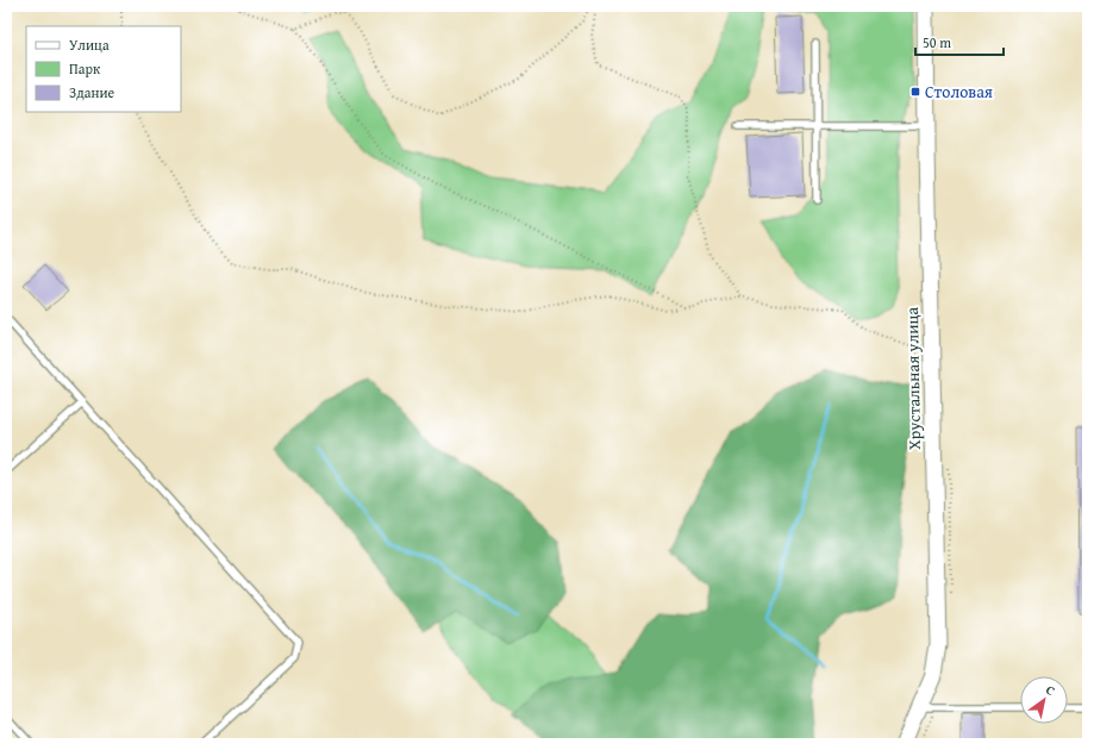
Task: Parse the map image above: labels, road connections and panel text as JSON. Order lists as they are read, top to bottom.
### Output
{
  "streets": {
    "street": ["Хрустальная улица"]
  },
  "places": {
    "transit": ["Столовая"]
  },
  "legend": ["Улица", "Парк", "Здание"],
  "scale_bar": "50 m",
  "north": "top right"
}
